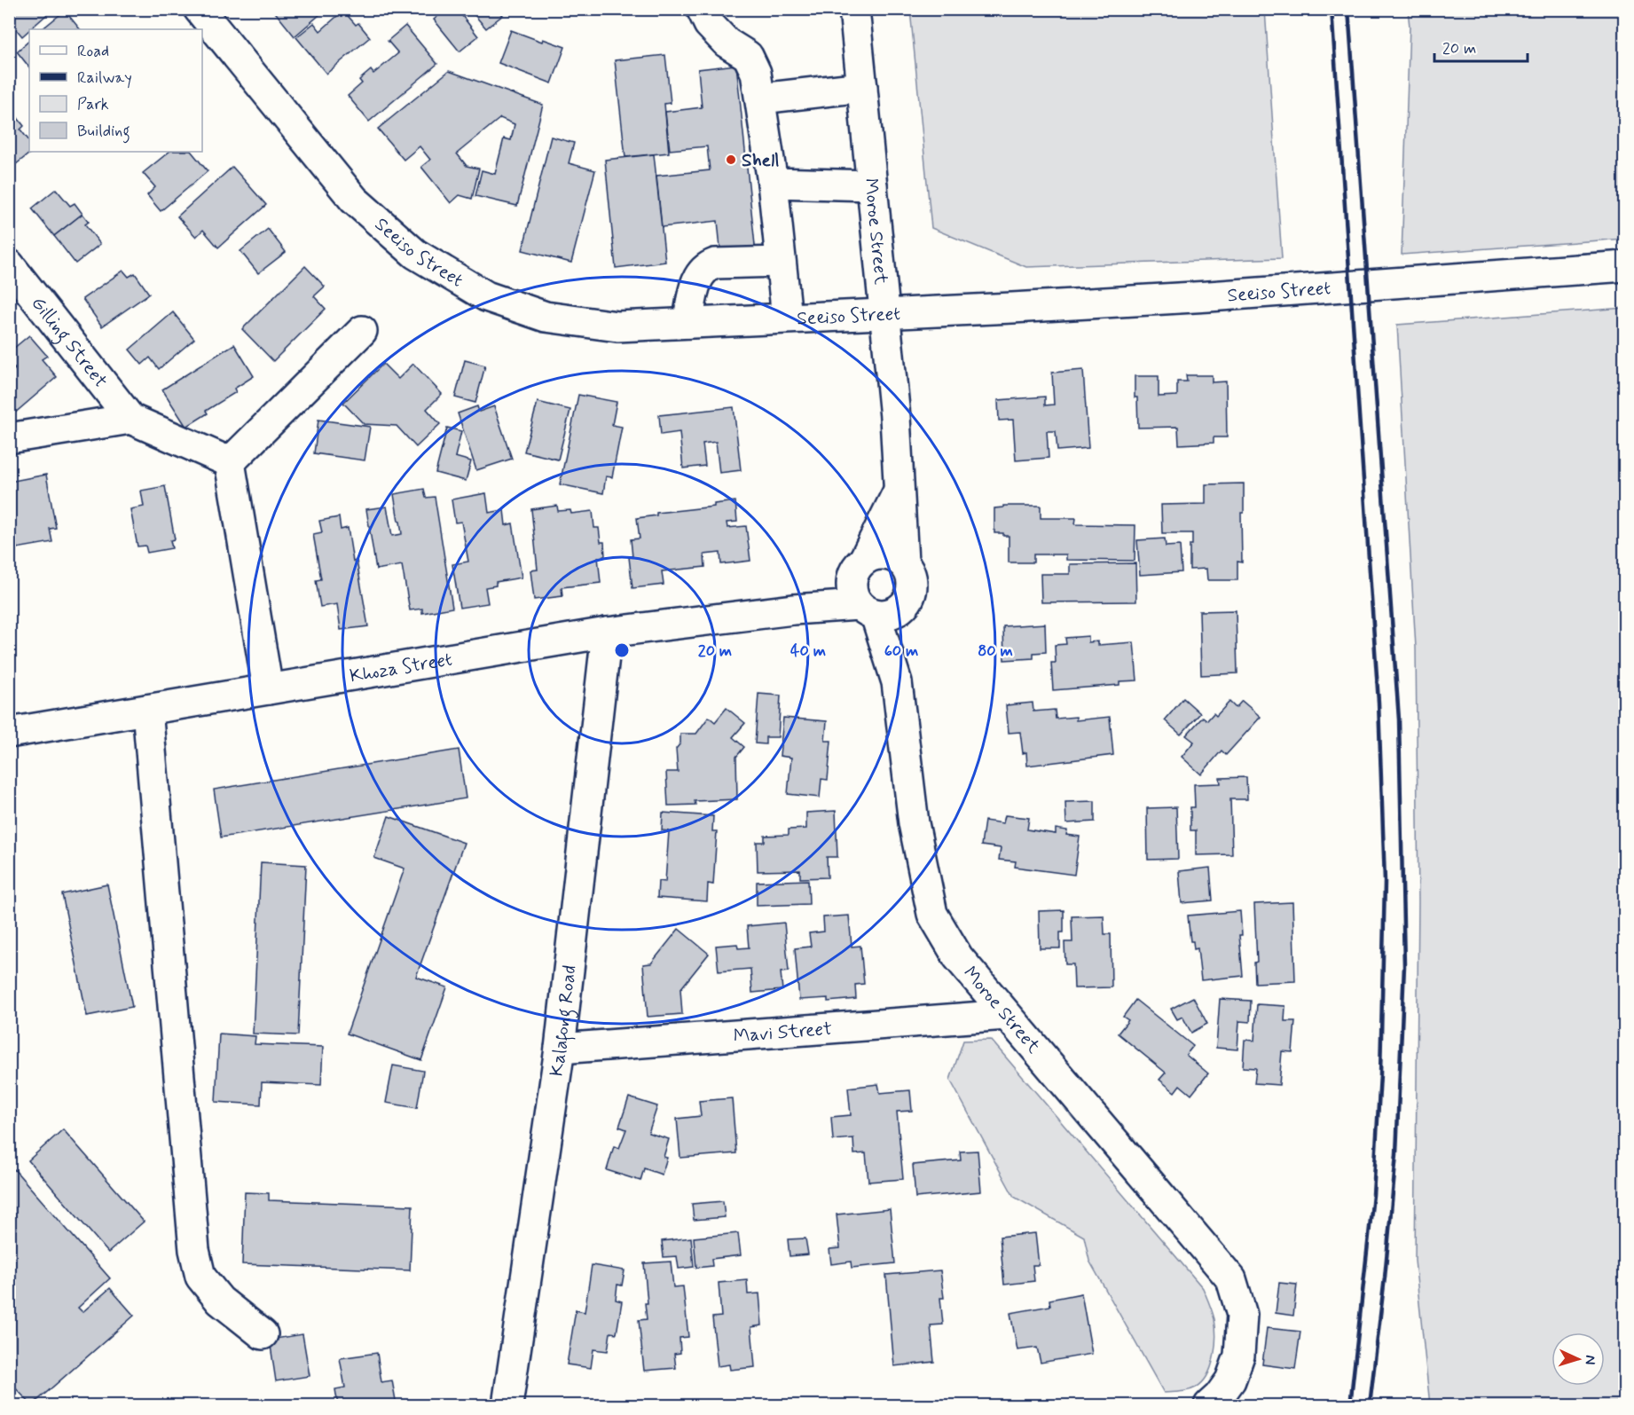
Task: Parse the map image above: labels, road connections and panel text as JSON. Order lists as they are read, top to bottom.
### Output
{
  "streets": {
    "street": [
      "Moroe Street",
      "Seeiso Street",
      "Gilling Street",
      "Khoza Street",
      "Kalafong Road",
      "Mavi Street"
    ]
  },
  "crossings": [
    ["Moroe Street", "Seeiso Street"],
    ["Moroe Street", "Khoza Street"],
    ["Moroe Street", "Mavi Street"],
    ["Khoza Street", "Kalafong Road"],
    ["Kalafong Road", "Mavi Street"]
  ],
  "places": ["Shell"],
  "legend": [
    "Road",
    "Railway",
    "Park",
    "Building"
  ],
  "scale_bar": "20 m",
  "north": "right",
  "rings": [
    "20 m",
    "40 m",
    "60 m",
    "80 m"
  ]
}
